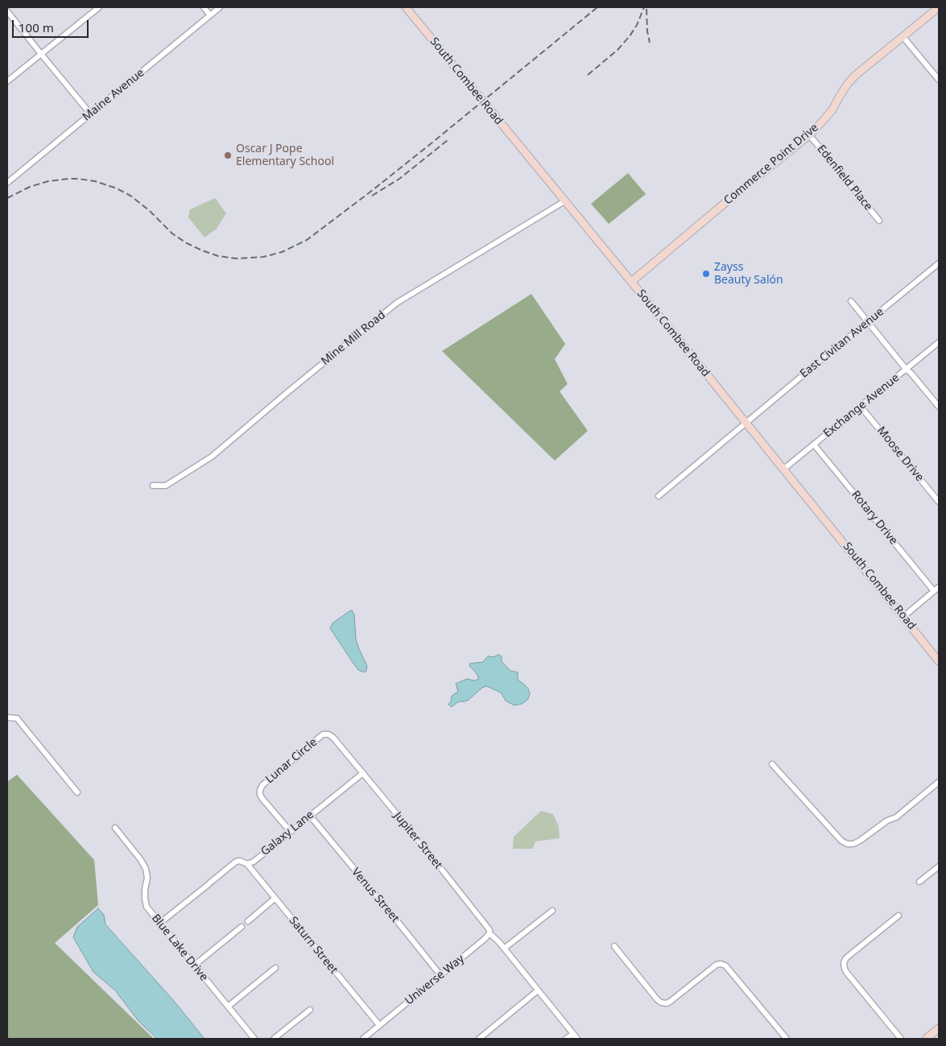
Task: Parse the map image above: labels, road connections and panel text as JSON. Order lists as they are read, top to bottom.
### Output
{
  "streets": {
    "main road": ["South Combee Road", "Commerce Point Drive"],
    "street": [
      "Maine Avenue",
      "Edenfield Place",
      "Mine Mill Road",
      "East Civitan Avenue",
      "Exchange Avenue",
      "Moose Drive",
      "Rotary Drive",
      "Lunar Circle",
      "Galaxy Lane",
      "Jupiter Street",
      "Venus Street",
      "Saturn Street",
      "Blue Lake Drive",
      "Universe Way"
    ]
  },
  "crossings": [
    ["South Combee Road", "Commerce Point Drive"],
    ["South Combee Road", "Mine Mill Road"],
    ["South Combee Road", "East Civitan Avenue"],
    ["South Combee Road", "Exchange Avenue"],
    ["Commerce Point Drive", "Edenfield Place"],
    ["Exchange Avenue", "Moose Drive"],
    ["Exchange Avenue", "Rotary Drive"],
    ["Lunar Circle", "Galaxy Lane"],
    ["Lunar Circle", "Jupiter Street"],
    ["Galaxy Lane", "Jupiter Street"],
    ["Galaxy Lane", "Venus Street"],
    ["Galaxy Lane", "Saturn Street"],
    ["Galaxy Lane", "Blue Lake Drive"],
    ["Jupiter Street", "Universe Way"],
    ["Venus Street", "Universe Way"],
    ["Saturn Street", "Universe Way"]
  ],
  "places": ["Oscar J Pope Elementary School", "Zayss Beauty Salón"],
  "scale_bar": "100 m"
}
